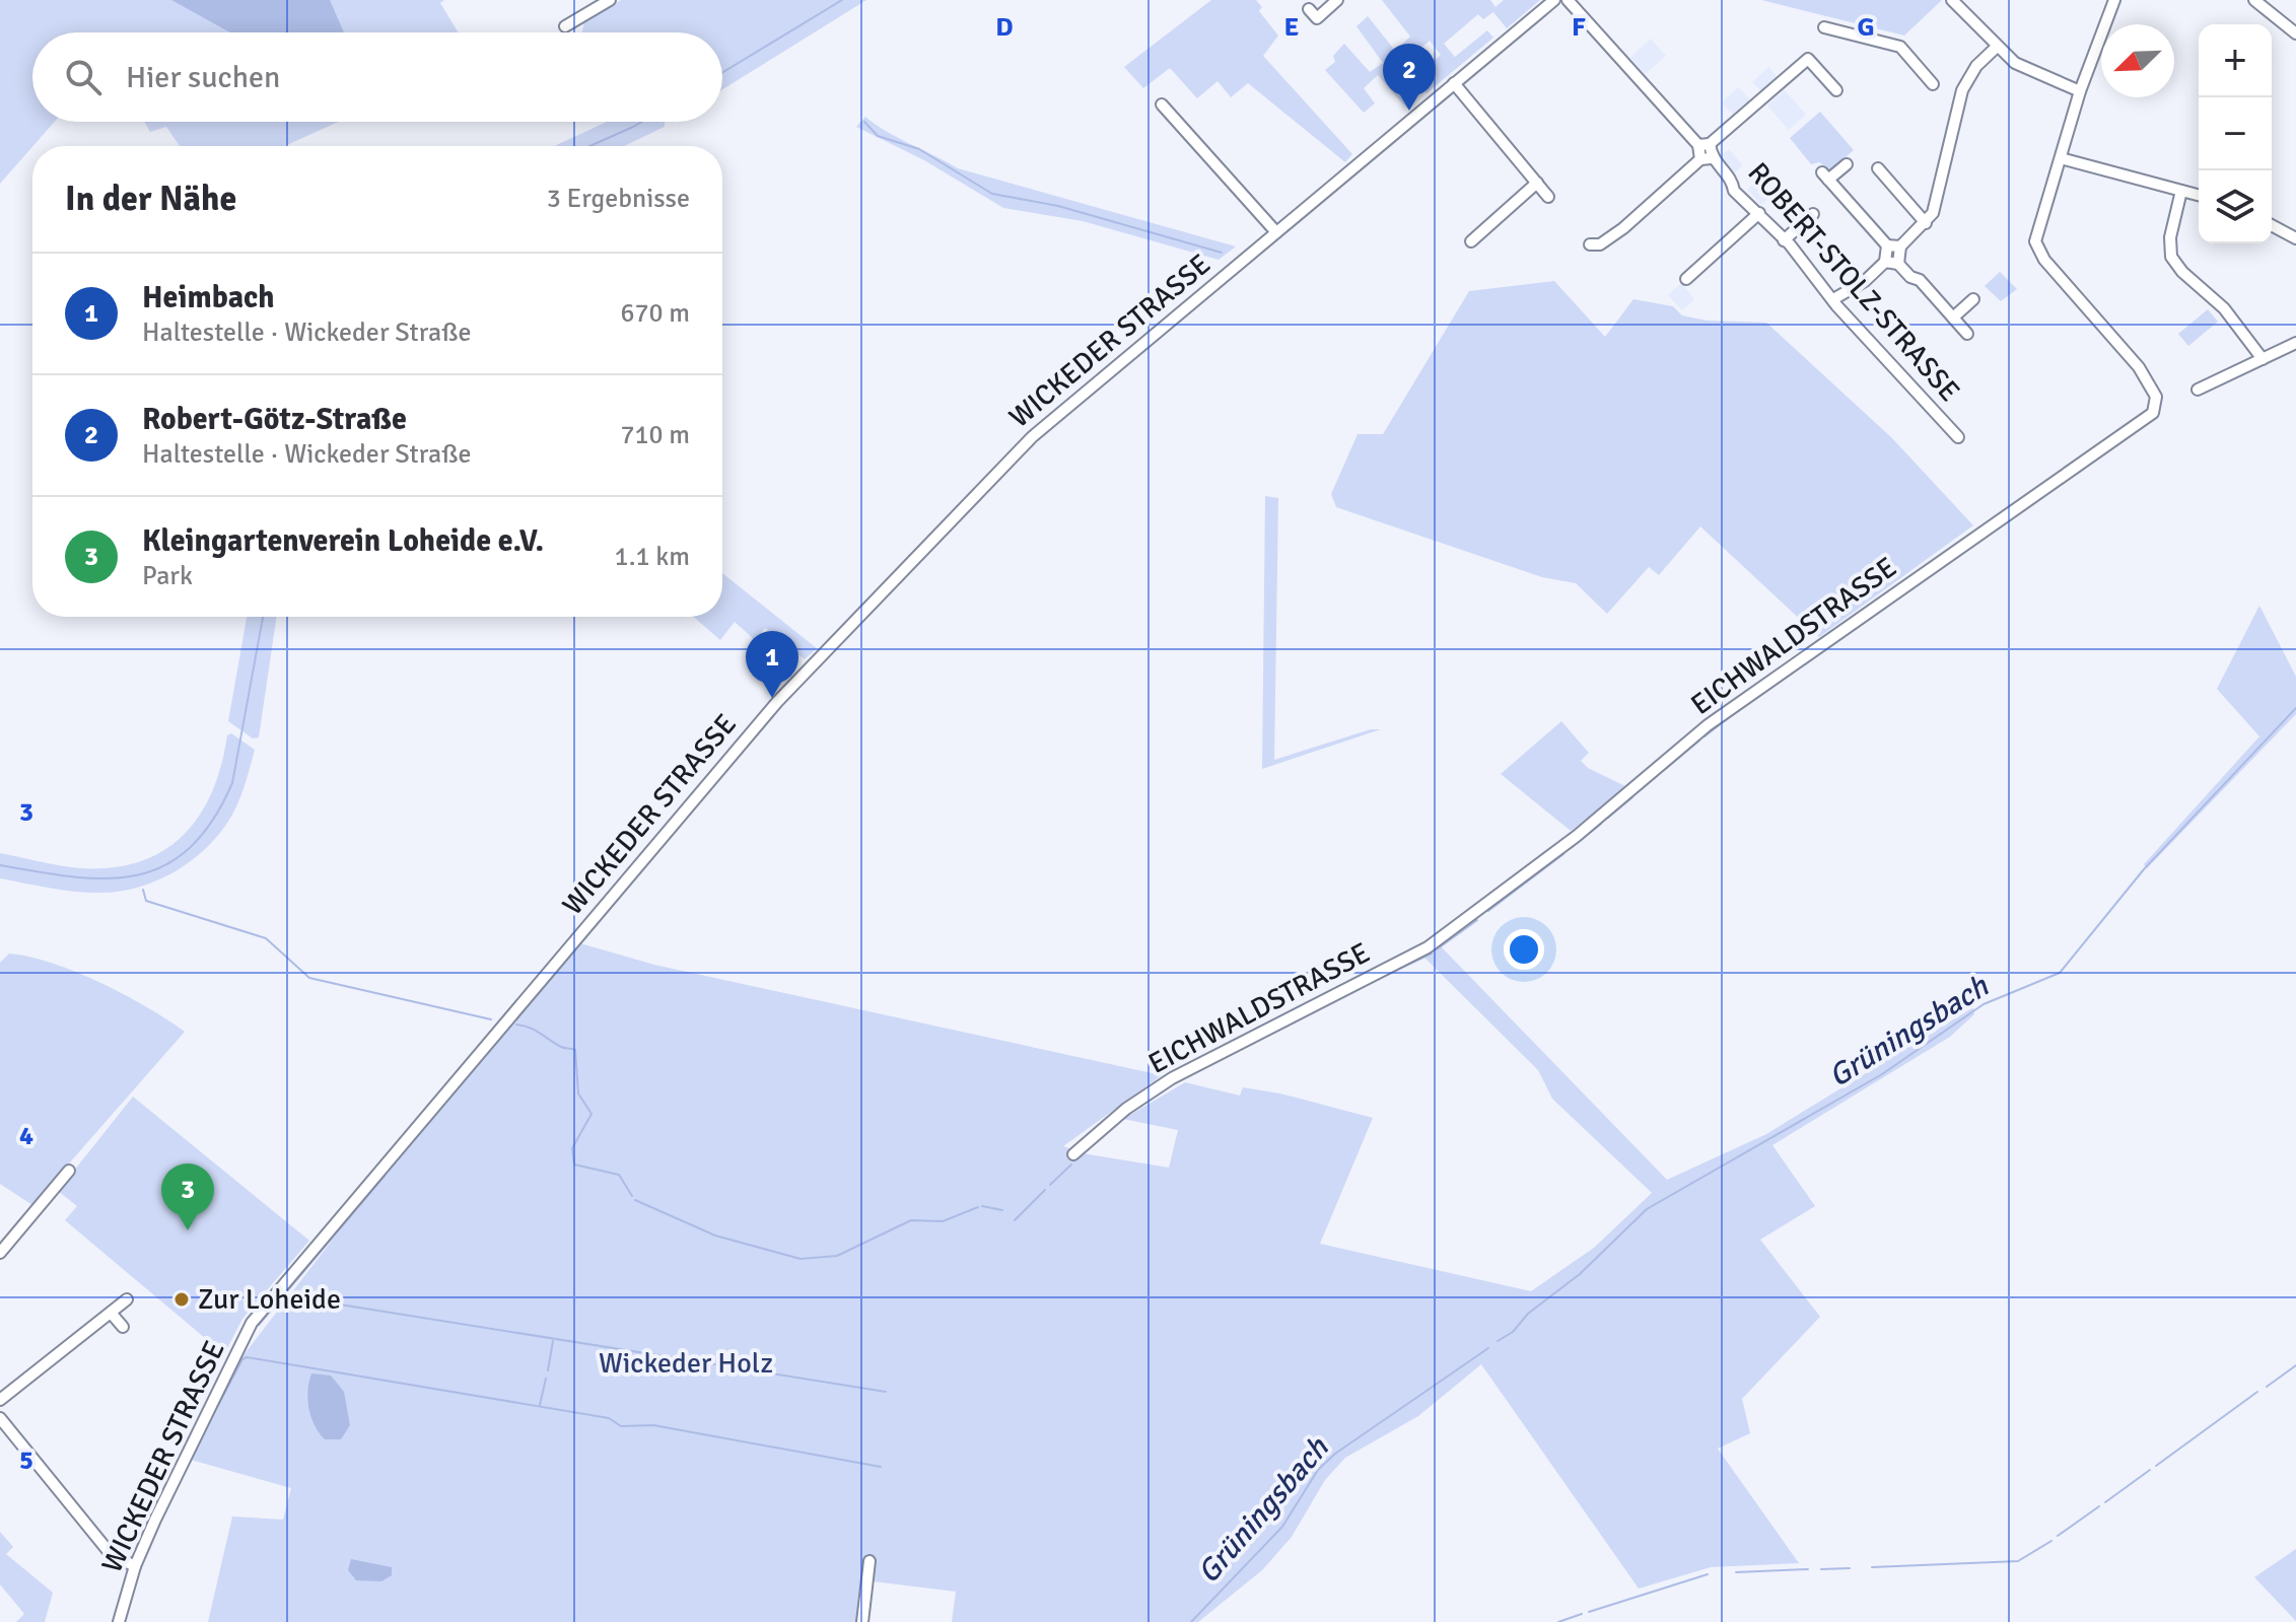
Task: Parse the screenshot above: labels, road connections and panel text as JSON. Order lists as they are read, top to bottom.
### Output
{
  "streets": {
    "street": ["ROBERT-STOLZ-STRASSE", "WICKEDER STRASSE", "EICHWALDSTRASSE"]
  },
  "water": ["Grüningsbach"],
  "parks": ["Wickeder Holz"],
  "places": ["Zur Loheide"],
  "north": "bottom left",
  "page": {
    "map_buttons": ["+", "−"],
    "search": "Hier suchen",
    "pins": ["2", "1", "3"],
    "heading": ["In der Nähe", "3 Ergebnisse"],
    "list": [
      {
        "mark": "1",
        "name": "Heimbach",
        "note": "Haltestelle · Wickeder Straße",
        "value": "670 m"
      },
      {
        "mark": "2",
        "name": "Robert-Götz-Straße",
        "note": "Haltestelle · Wickeder Straße",
        "value": "710 m"
      },
      {
        "mark": "3",
        "name": "Kleingartenverein Loheide e.V.",
        "note": "Park",
        "value": "1.1 km"
      }
    ]
  },
  "grid": {
    "columns": [
      "D",
      "E",
      "F",
      "G"
    ],
    "rows": ["3", "4", "5"]
  }
}
